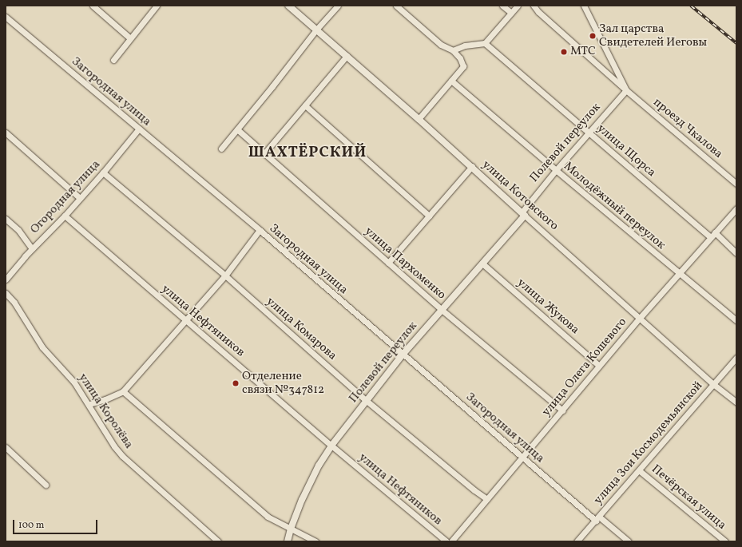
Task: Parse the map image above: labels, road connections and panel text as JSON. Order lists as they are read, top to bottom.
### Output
{
  "streets": {
    "street": [
      "Загородная улица",
      "проезд Чкалова",
      "Полевой переулок",
      "улица Щорса",
      "улица Котовского",
      "Огородная улица",
      "Молодёжный переулок",
      "улица Пархоменко",
      "улица Жукова",
      "улица Нефтяников",
      "улица Комарова",
      "улица Олега Кошевого",
      "улица Королёва",
      "улица Зои Космодемьянской",
      "Печёрская улица"
    ]
  },
  "crossings": [
    ["Загородная улица", "Полевой переулок"],
    ["Загородная улица", "Огородная улица"],
    ["Загородная улица", "улица Олега Кошевого"],
    ["Загородная улица", "улица Зои Космодемьянской"],
    ["проезд Чкалова", "Полевой переулок"],
    ["Полевой переулок", "улица Щорса"],
    ["Полевой переулок", "улица Котовского"],
    ["Полевой переулок", "Молодёжный переулок"],
    ["Полевой переулок", "улица Пархоменко"],
    ["Полевой переулок", "улица Жукова"],
    ["Полевой переулок", "улица Нефтяников"],
    ["Полевой переулок", "улица Комарова"],
    ["улица Щорса", "улица Олега Кошевого"],
    ["улица Котовского", "улица Олега Кошевого"],
    ["улица Котовского", "улица Зои Космодемьянской"],
    ["Огородная улица", "улица Нефтяников"],
    ["Огородная улица", "улица Комарова"],
    ["Молодёжный переулок", "улица Олега Кошевого"],
    ["улица Пархоменко", "улица Олега Кошевого"],
    ["улица Жукова", "улица Олега Кошевого"],
    ["улица Комарова", "улица Олега Кошевого"],
    ["улица Зои Космодемьянской", "Печёрская улица"]
  ],
  "districts": ["ШАХТЁРСКИЙ"],
  "places": ["Зал царства Свидетелей Иеговы", "МТС", "Отделение связи №347812"],
  "scale_bar": "100 m"
}
